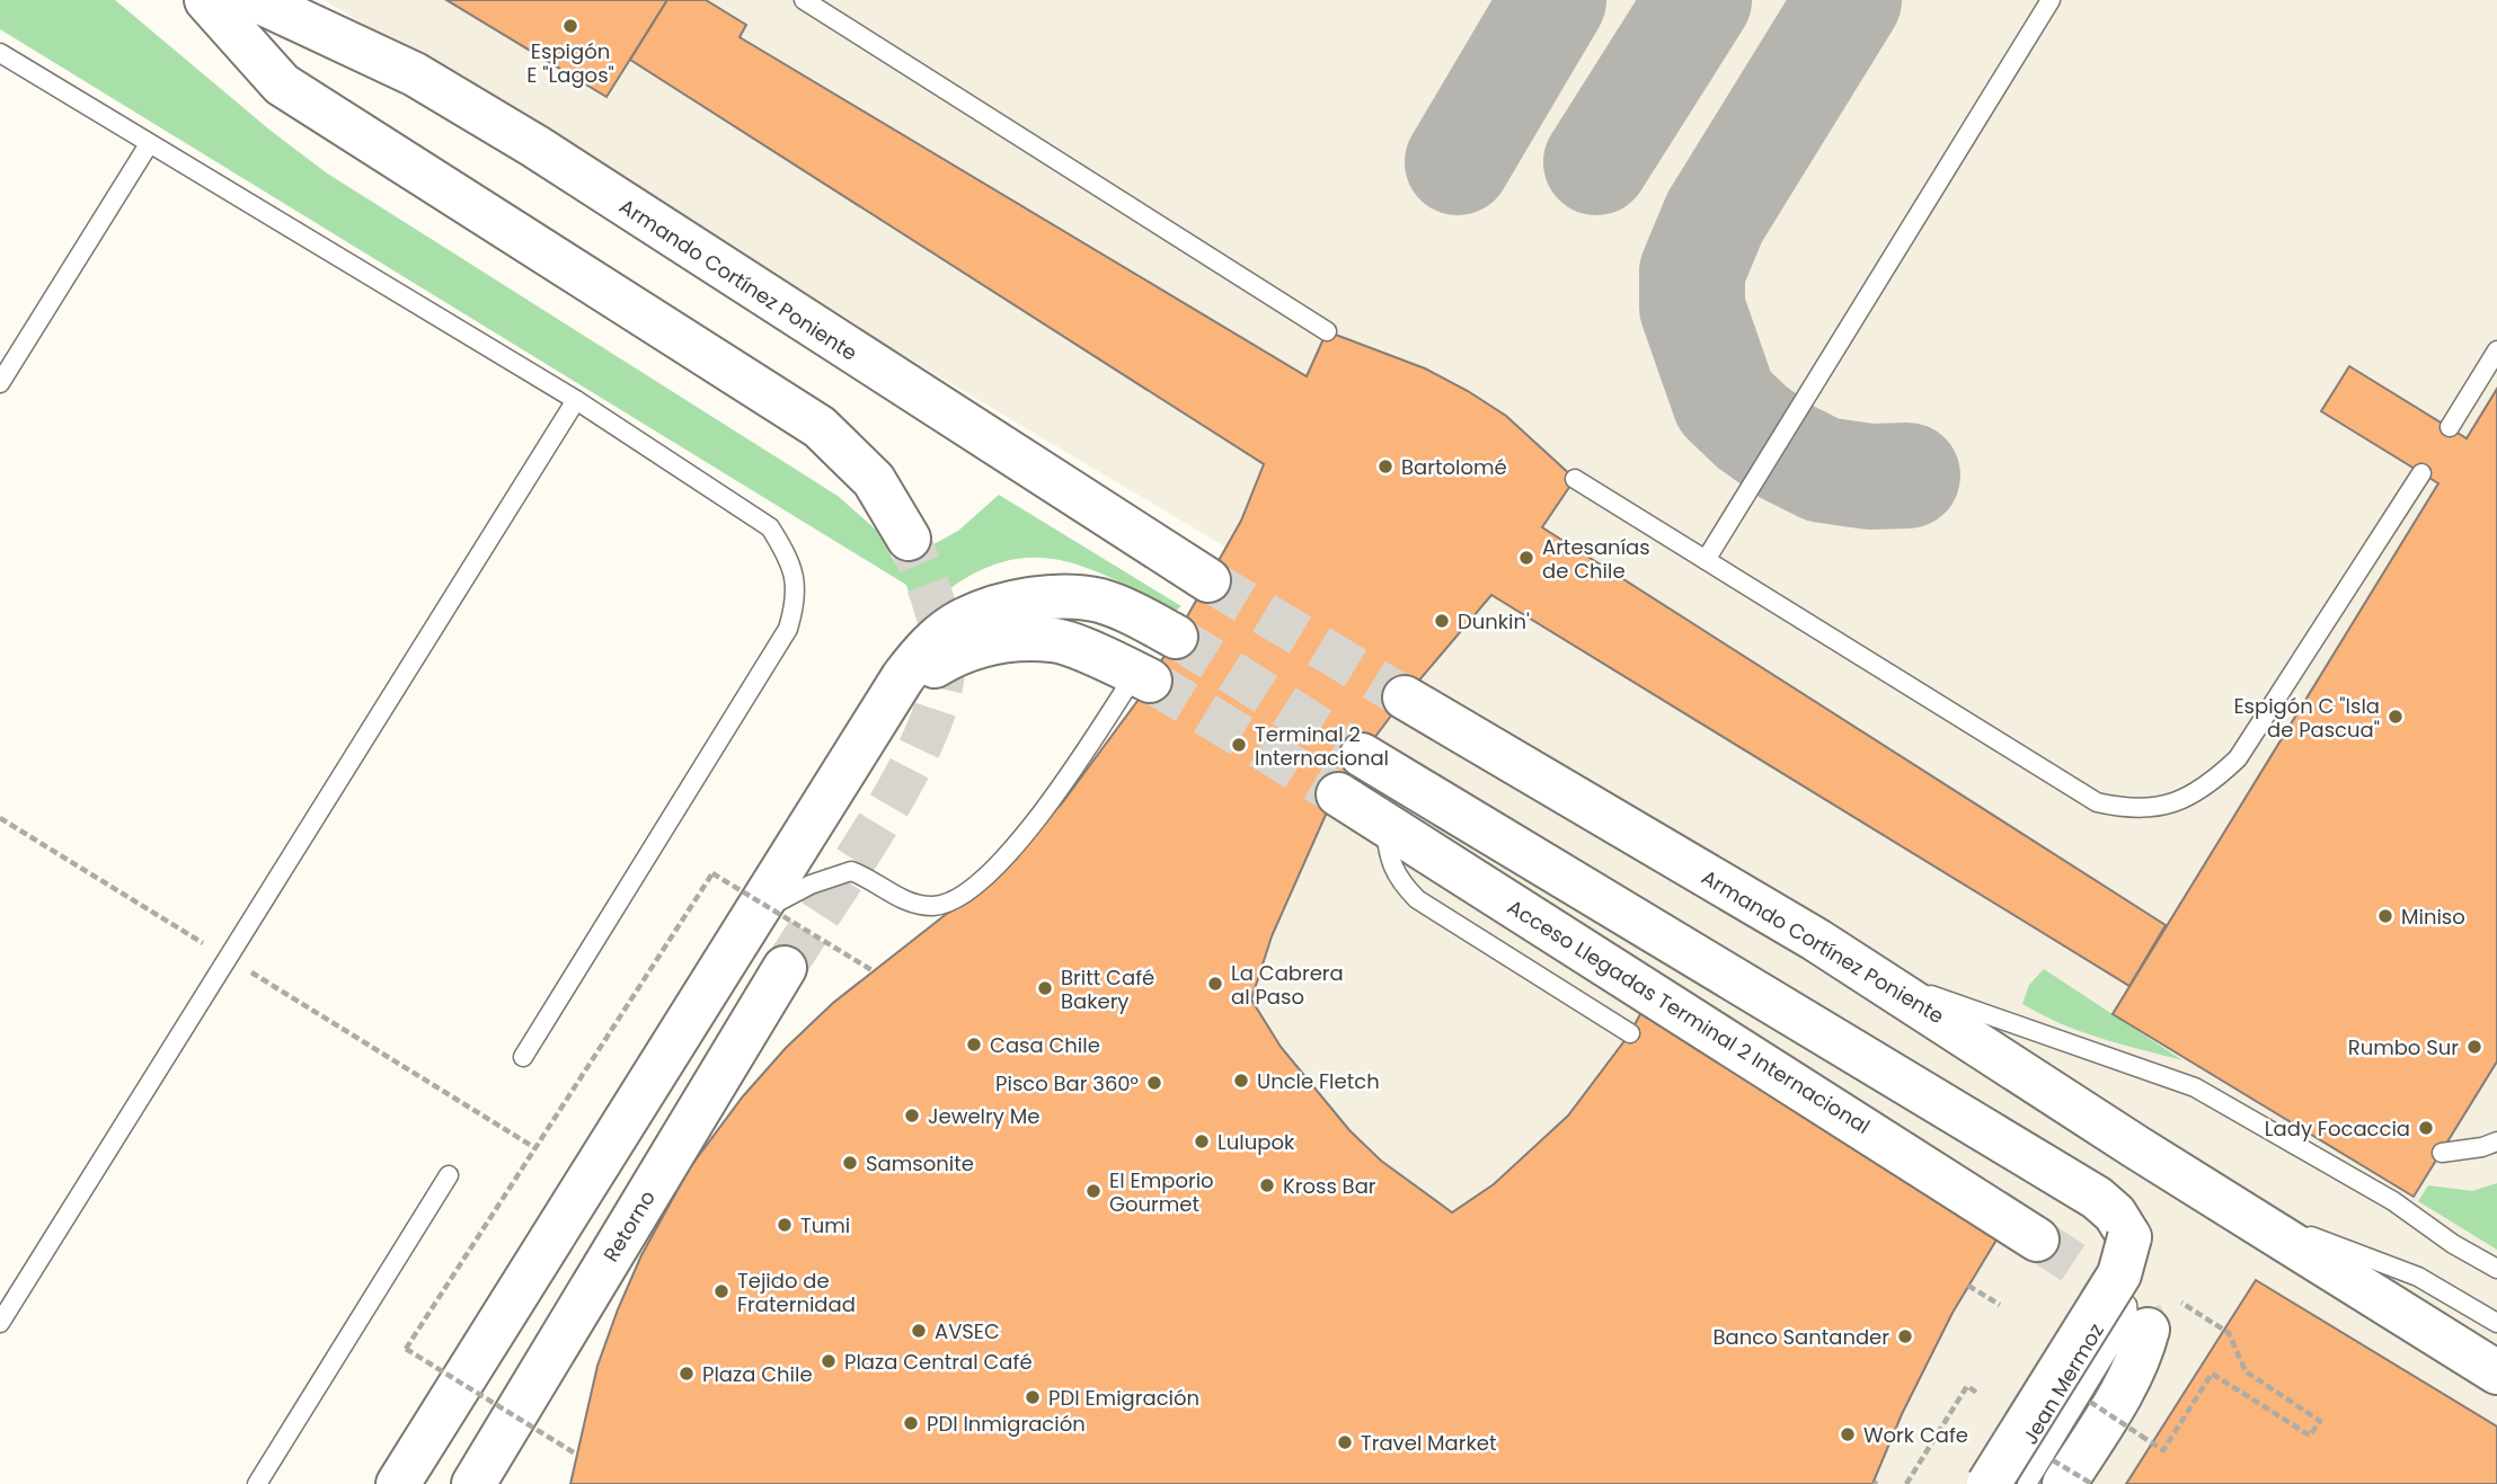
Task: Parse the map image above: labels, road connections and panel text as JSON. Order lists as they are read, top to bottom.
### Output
{
  "streets": {
    "highway": ["Armando Cortínez Poniente", "Acceso Llegadas Terminal 2 Internacional", "Retorno"],
    "lane": ["Jean Mermoz"]
  },
  "places": [
    "Espigón E \"Lagos\"",
    "Bartolomé",
    "Artesanías de Chile",
    "Dunkin'",
    "Espigón C \"Isla de Pascua\"",
    "Terminal 2 Internacional",
    "Miniso",
    "La Cabrera al Paso",
    "Britt Café Bakery",
    "Casa Chile",
    "Rumbo Sur",
    "Uncle Fletch",
    "Pisco Bar 360°",
    "Jewelry Me",
    "Lady Focaccia",
    "Lulupok",
    "Samsonite",
    "Kross Bar",
    "El Emporio Gourmet",
    "Tumi",
    "Tejido de Fraternidad",
    "AVSEC",
    "Banco Santander",
    "Plaza Central Café",
    "Plaza Chile",
    "PDI Emigración",
    "PDI Inmigración",
    "Work Cafe",
    "Travel Market"
  ]
}
